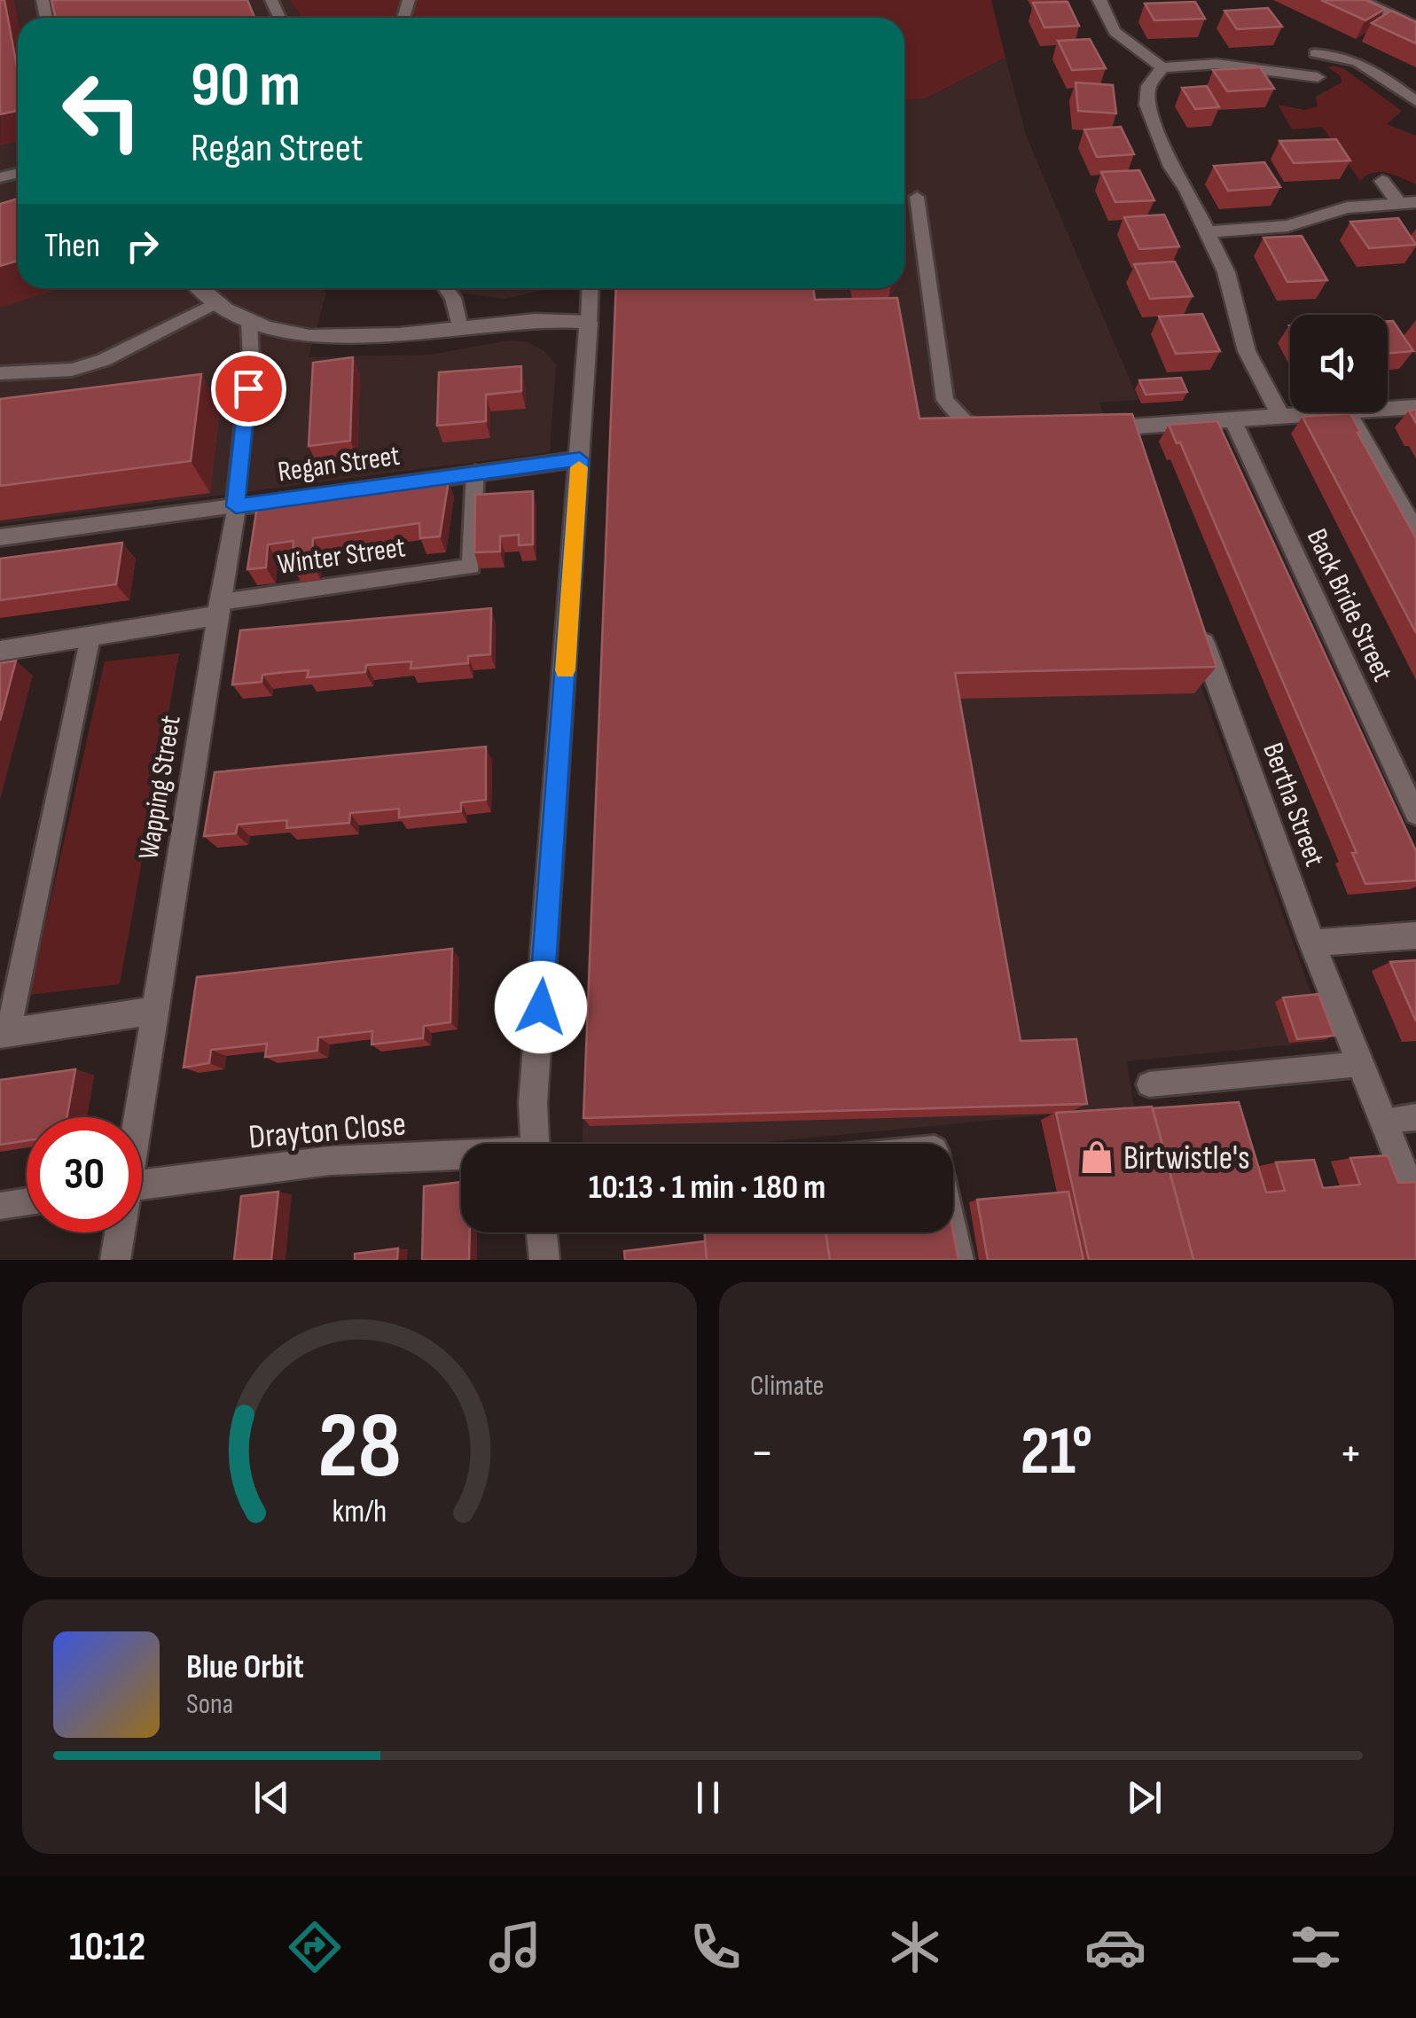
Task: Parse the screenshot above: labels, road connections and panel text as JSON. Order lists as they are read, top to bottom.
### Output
{
  "streets": {
    "street": [
      "Regan Street",
      "Winter Street",
      "Wapping Street",
      "Bertha Street",
      "Drayton Close"
    ],
    "lane": ["Back Bride Street"]
  },
  "crossings": [
    ["Regan Street", "Winter Street"],
    ["Regan Street", "Wapping Street"],
    ["Winter Street", "Wapping Street"]
  ],
  "places": {
    "shop": ["Birtwistle's"]
  },
  "page": {
    "turn": ["90 m", "Regan Street"],
    "then": "Then",
    "limit": "30",
    "trip": "10:13 · 1 min · 180 m",
    "tile": "Climate",
    "heat": ["−", "21°", "+"],
    "song": ["Blue Orbit", "Sona"],
    "tabs": "10:12",
    "gauge": ["28", "km/h"]
  }
}
